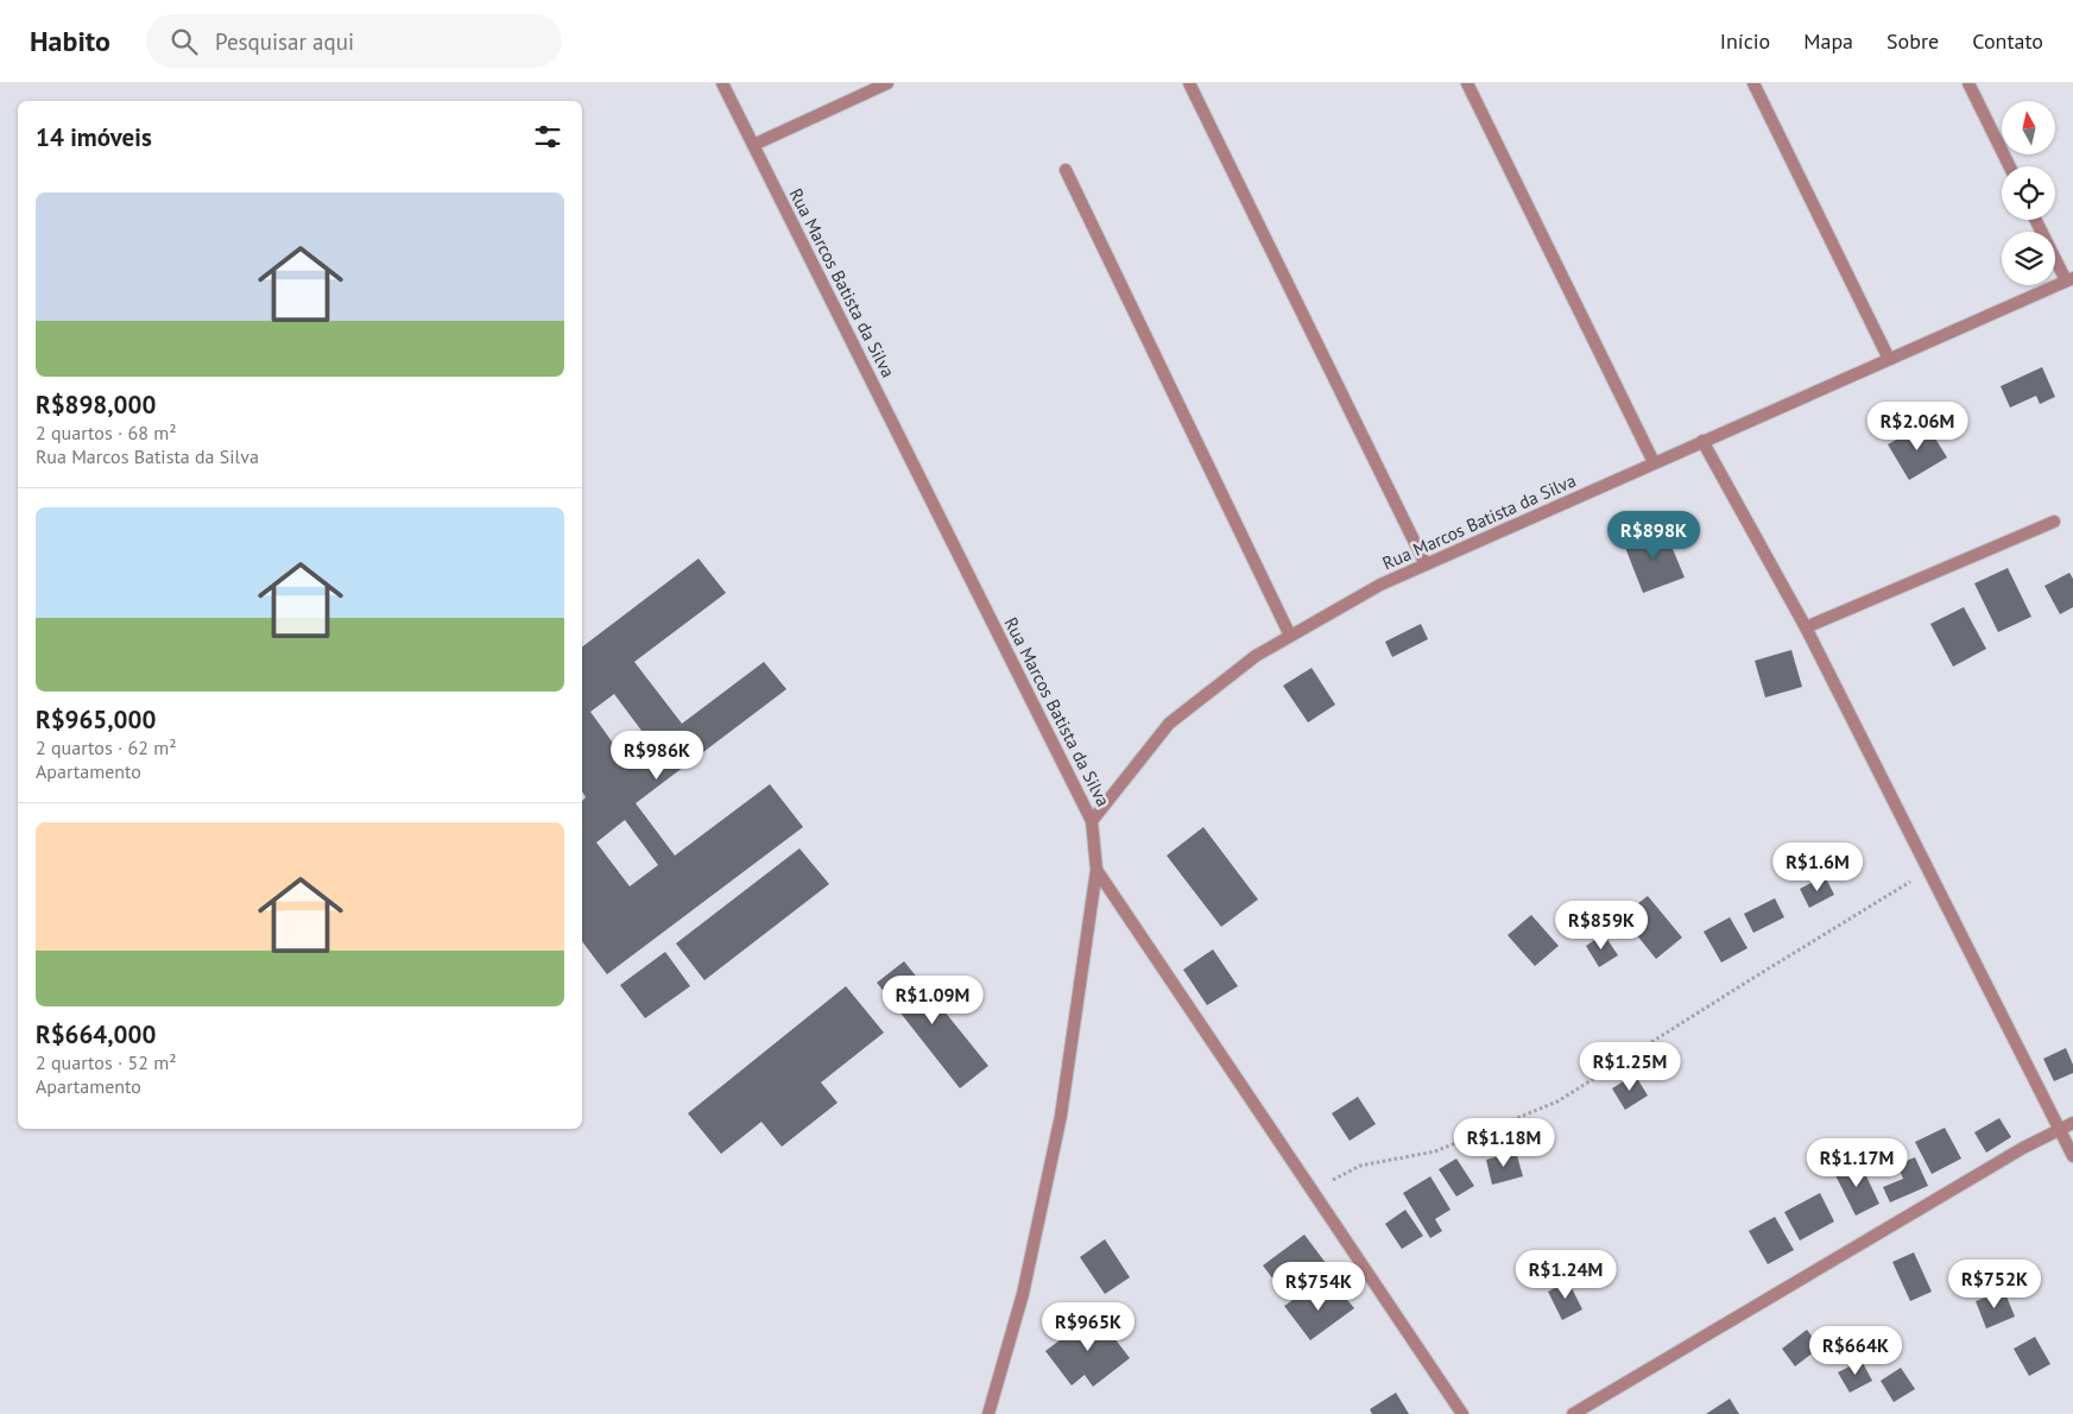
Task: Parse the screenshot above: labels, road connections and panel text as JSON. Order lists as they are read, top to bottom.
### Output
{
  "streets": {
    "street": ["Rua Marcos Batista da Silva"]
  },
  "north": "top",
  "page": {
    "header": "Habito",
    "search": "Pesquisar aqui",
    "nav": [
      "Início",
      "Mapa",
      "Sobre",
      "Contato"
    ],
    "heading": "14 imóveis",
    "list": [
      {
        "name": "R$898,000",
        "note": "2 quartos · 68 m² · Rua Marcos Batista da Silva"
      },
      {
        "name": "R$965,000",
        "note": "2 quartos · 62 m² · Apartamento"
      },
      {
        "name": "R$664,000",
        "note": "2 quartos · 52 m² · Apartamento"
      }
    ],
    "price": [
      "R$2.06M",
      "R$898K",
      "R$986K",
      "R$1.6M",
      "R$859K",
      "R$1.09M",
      "R$1.25M",
      "R$1.18M",
      "R$1.17M",
      "R$1.24M",
      "R$752K",
      "R$754K",
      "R$965K",
      "R$664K"
    ]
  }
}
